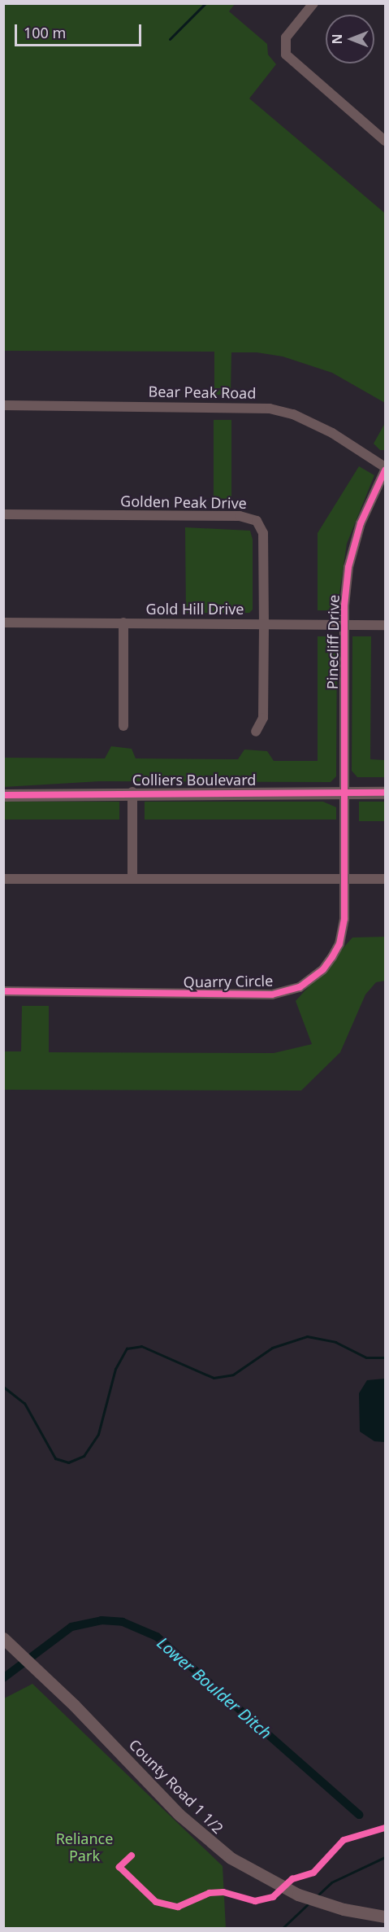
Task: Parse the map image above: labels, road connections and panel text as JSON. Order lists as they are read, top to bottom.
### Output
{
  "streets": {
    "street": [
      "Bear Peak Road",
      "Golden Peak Drive",
      "Gold Hill Drive",
      "Pinecliff Drive",
      "Colliers Boulevard",
      "Quarry Circle",
      "County Road 1 1/2"
    ]
  },
  "crossings": [
    ["Bear Peak Road", "Pinecliff Drive"],
    ["Golden Peak Drive", "Gold Hill Drive"],
    ["Gold Hill Drive", "Pinecliff Drive"],
    ["Pinecliff Drive", "Colliers Boulevard"],
    ["Pinecliff Drive", "Quarry Circle"],
    ["Colliers Boulevard", "Quarry Circle"]
  ],
  "water": ["Lower Boulder Ditch"],
  "parks": ["Reliance Park"],
  "scale_bar": "100 m",
  "north": "left"
}
